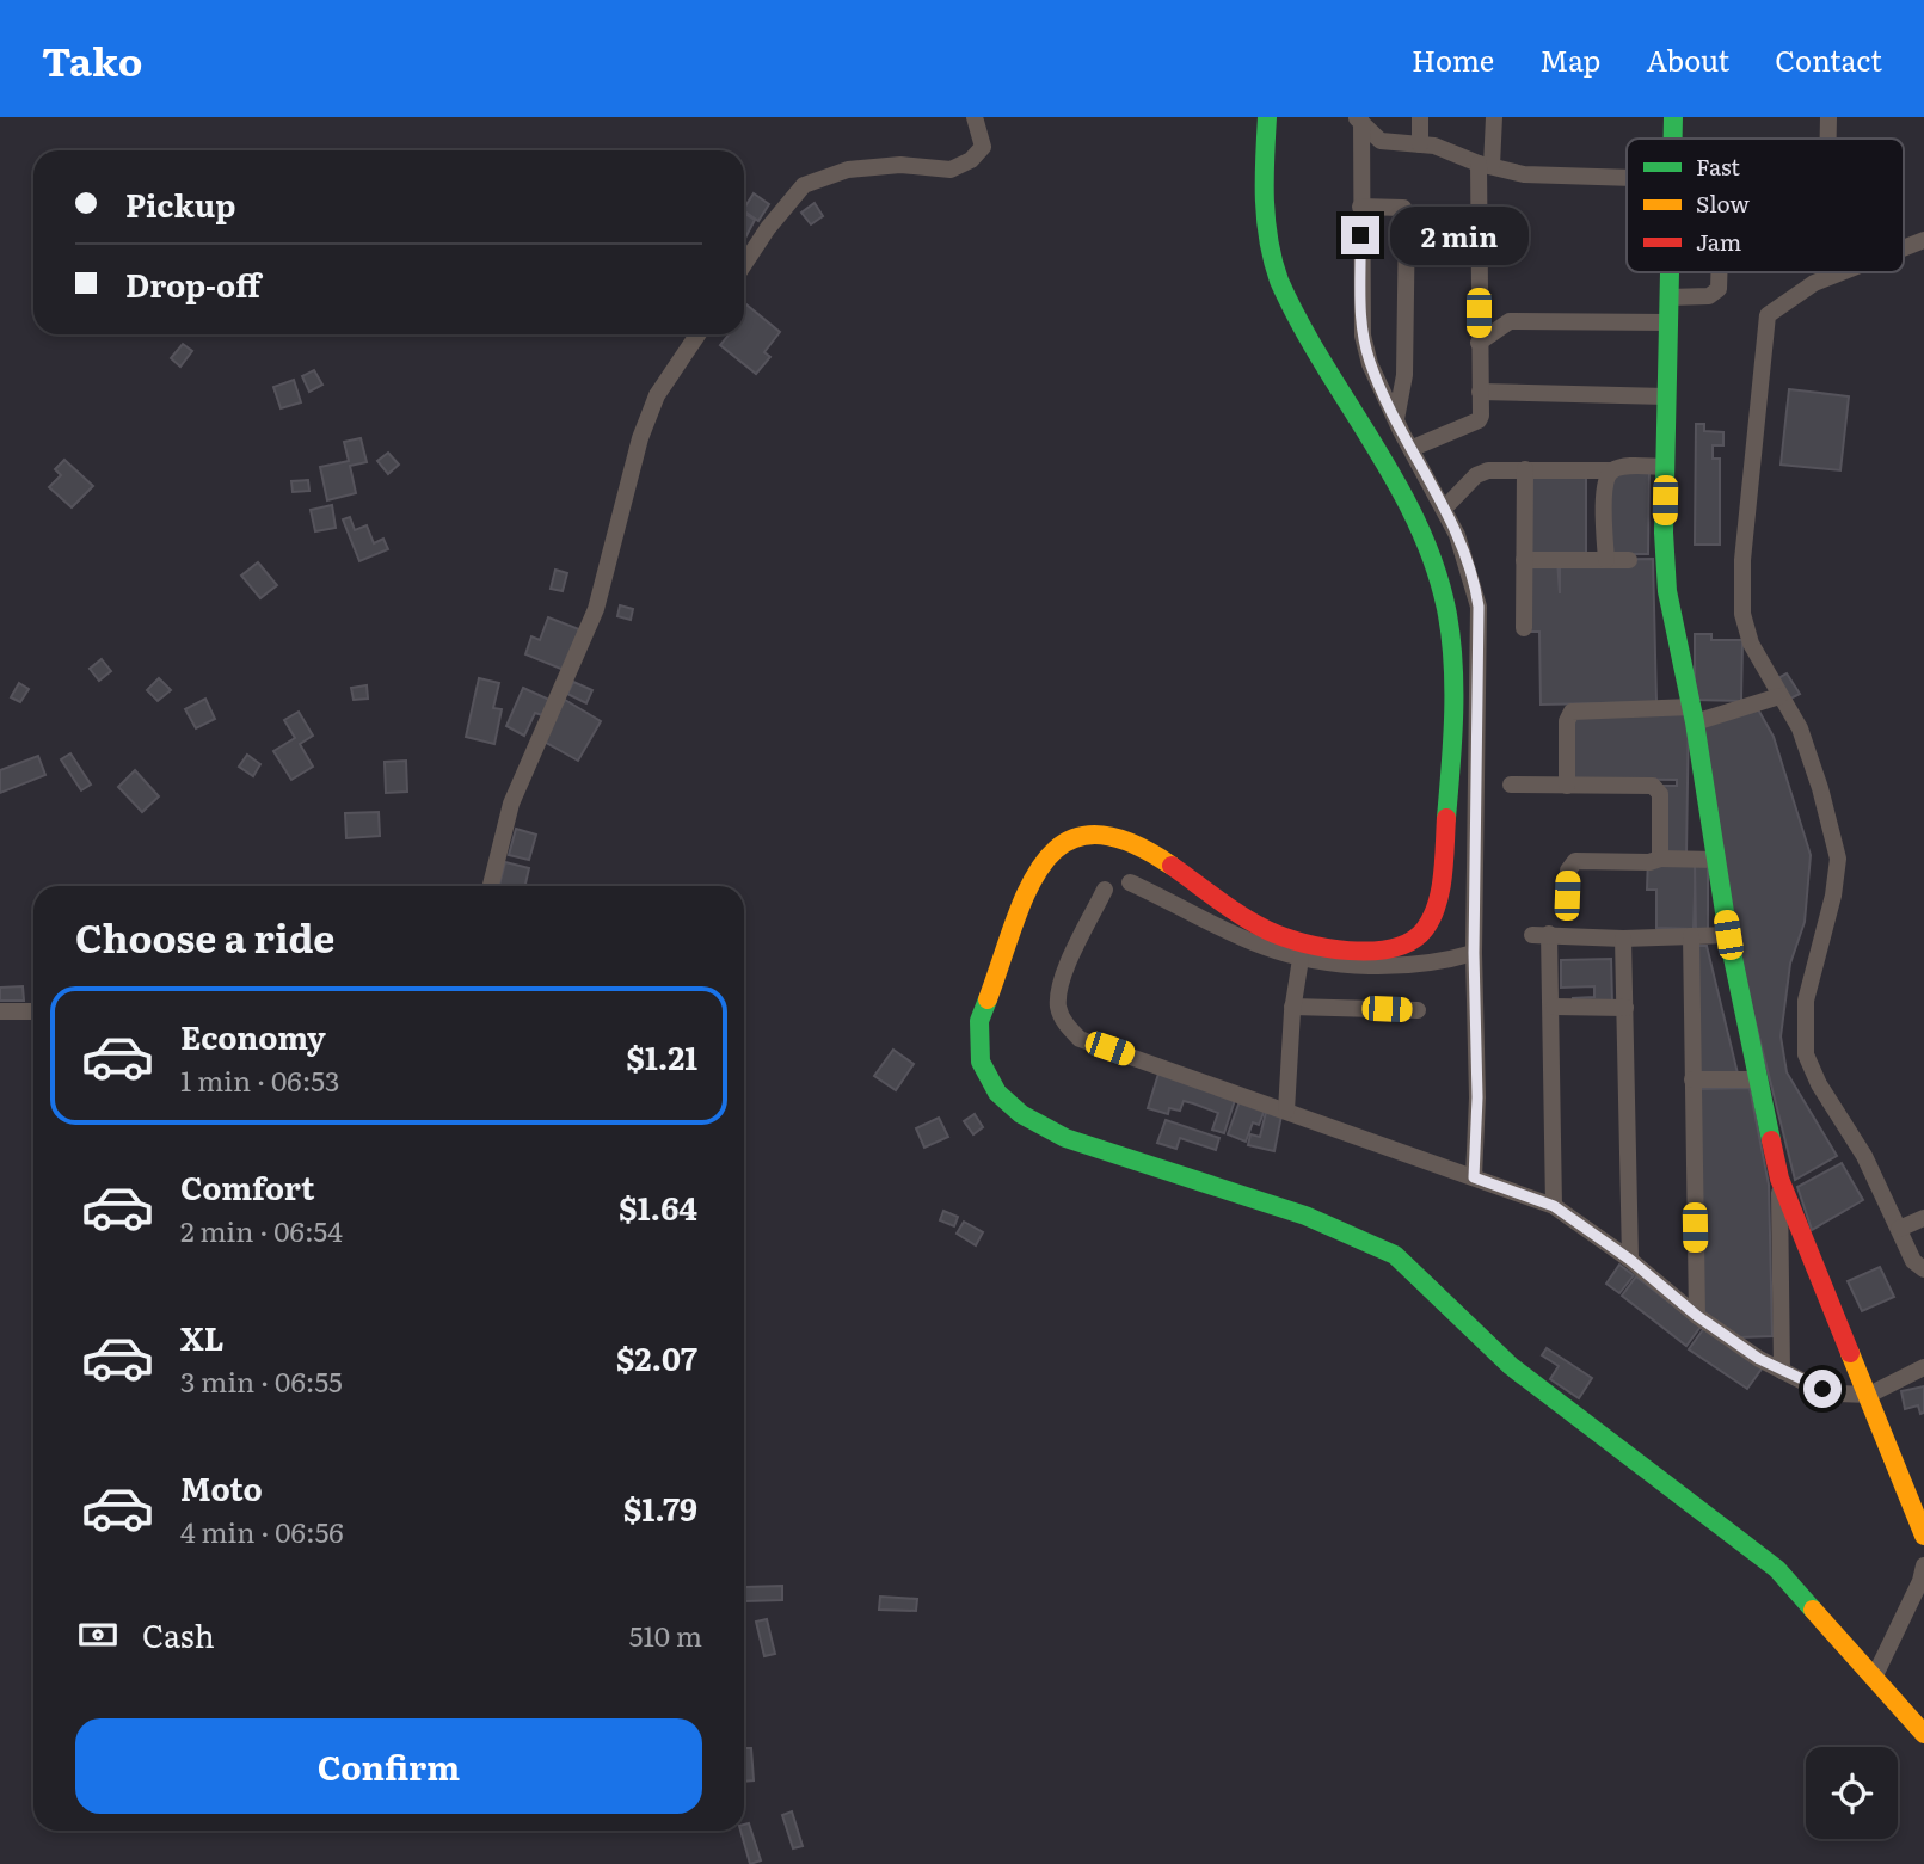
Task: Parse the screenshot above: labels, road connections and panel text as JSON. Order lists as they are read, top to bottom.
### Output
{
  "legend": ["Fast", "Slow", "Jam"],
  "page": {
    "header": "Tako",
    "nav": [
      "Home",
      "Map",
      "About",
      "Contact"
    ],
    "banner": ["Pickup", "Drop-off"],
    "bubble": "2 min",
    "heading": "Choose a ride",
    "list": [
      {
        "name": "Economy",
        "note": "1 min · 06:53",
        "value": "$1.21"
      },
      {
        "name": "Comfort",
        "note": "2 min · 06:54",
        "value": "$1.64"
      },
      {
        "name": "XL",
        "note": "3 min · 06:55",
        "value": "$2.07"
      },
      {
        "name": "Moto",
        "note": "4 min · 06:56",
        "value": "$1.79"
      }
    ],
    "pay": ["Cash", "510 m"],
    "buttons": "Confirm"
  }
}
